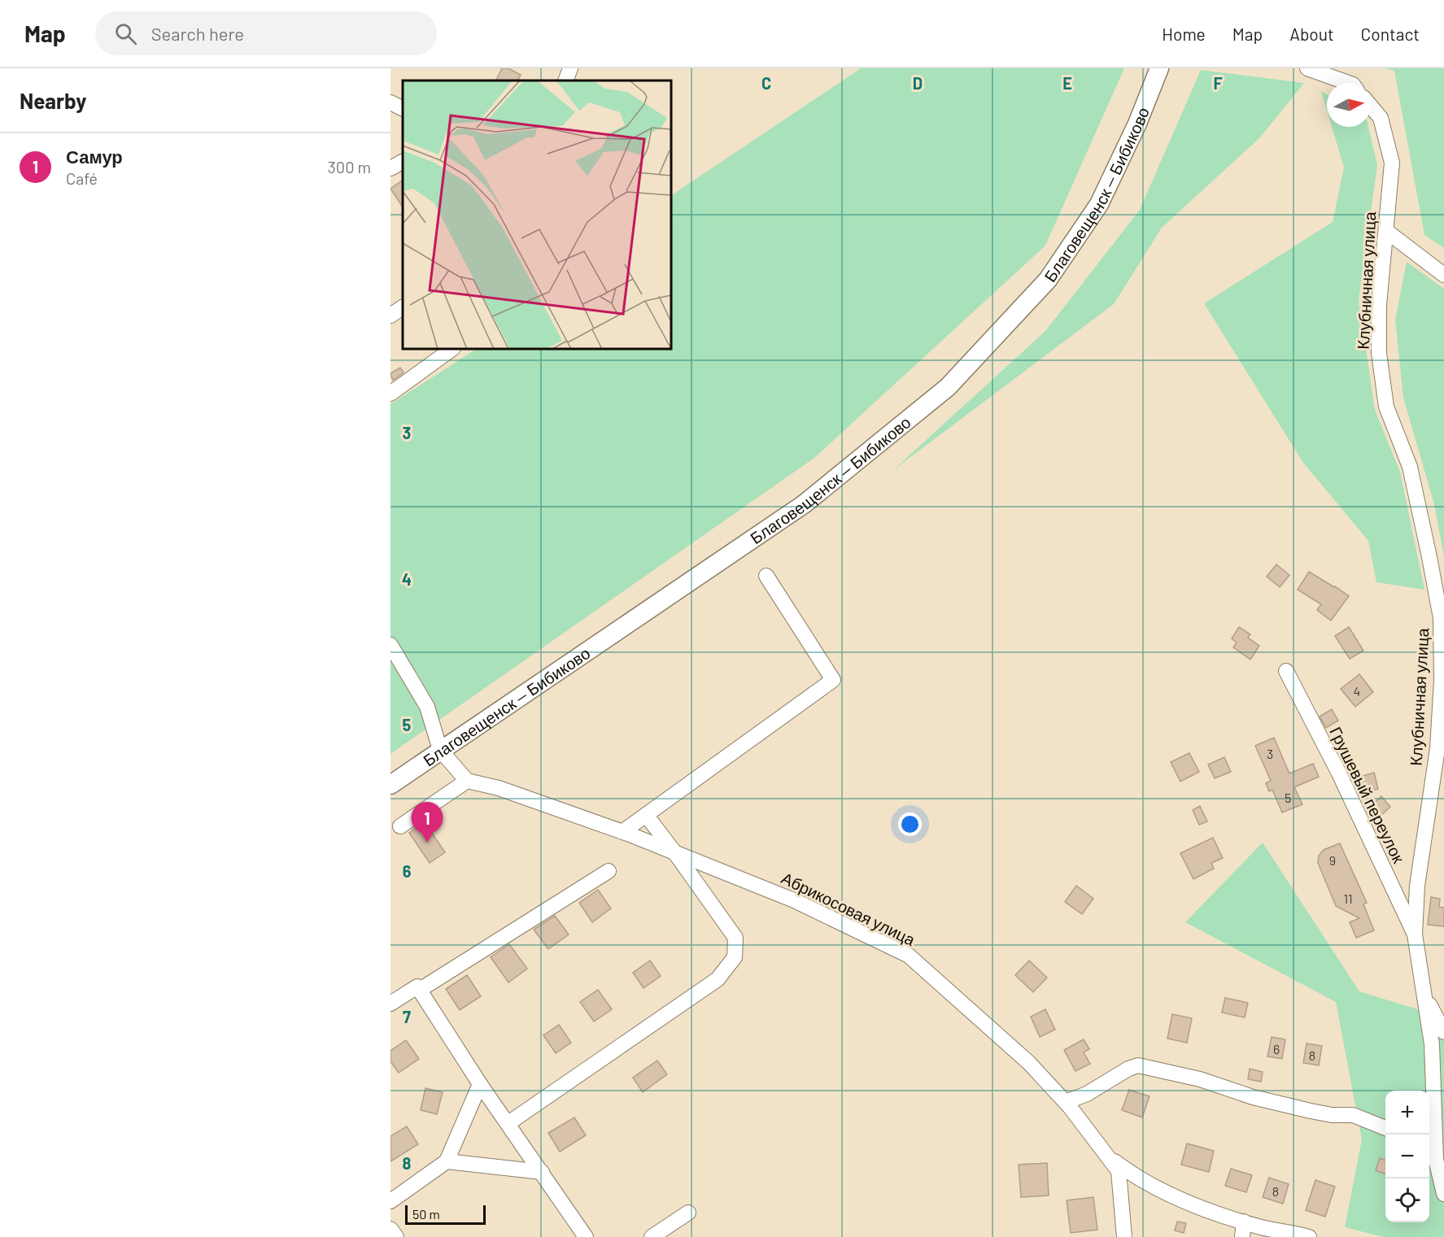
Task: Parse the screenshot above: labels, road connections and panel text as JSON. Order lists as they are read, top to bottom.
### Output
{
  "streets": {
    "main road": ["Благовещенск — Бибиково"],
    "street": ["Клубничная улица", "Грушевый переулок", "Абрикосовая улица"]
  },
  "crossings": [
    ["Клубничная улица", "Грушевый переулок"]
  ],
  "house_numbers": [
    "4",
    "3",
    "5",
    "9",
    "11",
    "6",
    "8",
    "8"
  ],
  "scale_bar": "50 m",
  "north": "right",
  "page": {
    "header": "Map",
    "search": "Search here",
    "nav": [
      "Home",
      "Map",
      "About",
      "Contact"
    ],
    "heading": "Nearby",
    "list": [
      {
        "mark": "1",
        "name": "Самур",
        "note": "Café",
        "value": "300 m"
      }
    ],
    "pins": "1",
    "map_buttons": ["+", "−"],
    "scale": "50 m"
  },
  "grid": {
    "columns": [
      "C",
      "D",
      "E",
      "F"
    ],
    "rows": [
      "3",
      "4",
      "5",
      "6",
      "7",
      "8"
    ]
  }
}
